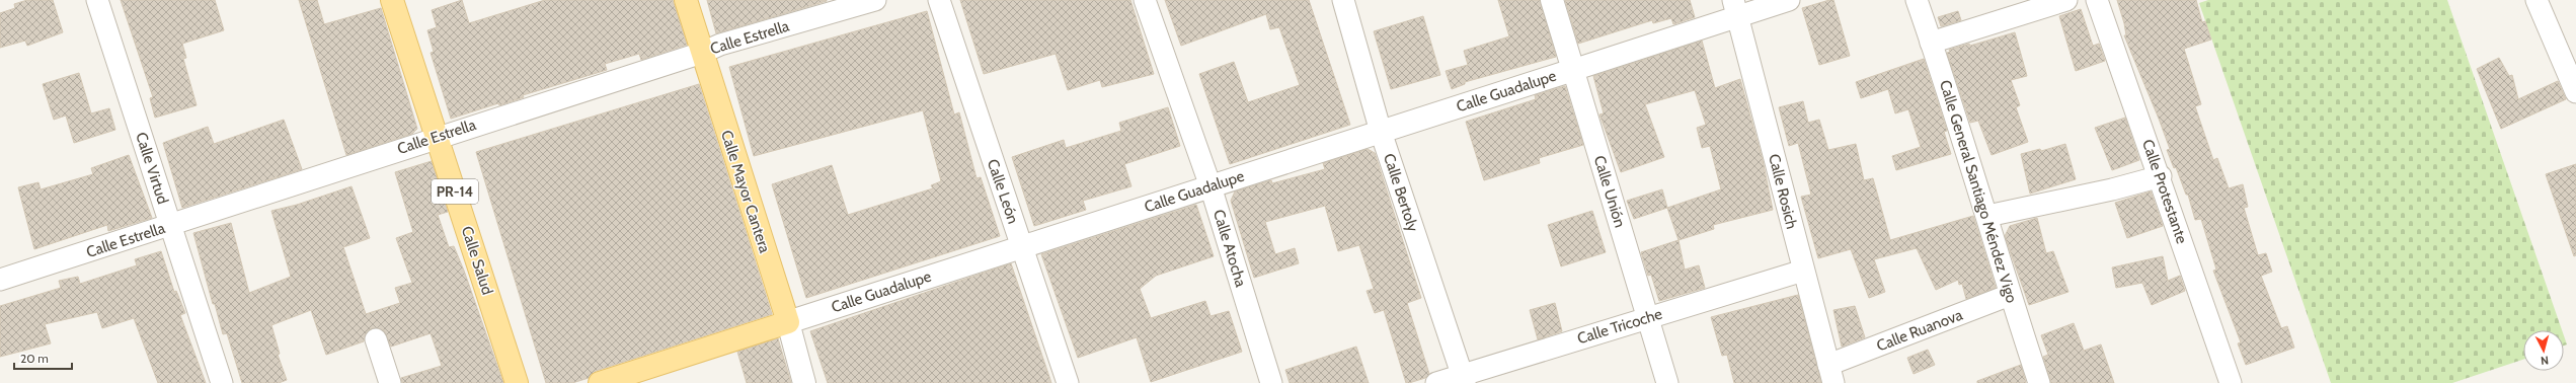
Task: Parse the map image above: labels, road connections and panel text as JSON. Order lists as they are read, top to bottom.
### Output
{
  "streets": {
    "main road": [
      "Calle Guadalupe",
      "PR-14",
      "Calle Mayor Cantera",
      "Calle Salud"
    ],
    "street": [
      "Calle Estrella",
      "Calle Virtud",
      "Calle León",
      "Calle Unión",
      "Calle Rosich",
      "Calle General Santiago Méndez Vigo",
      "Calle Protestante",
      "Calle Bertoly",
      "Calle Atocha",
      "Calle Tricoche",
      "Calle Ruanova"
    ]
  },
  "crossings": [
    ["Calle Estrella", "Calle Virtud"],
    ["Calle Estrella", "Calle Mayor Cantera"],
    ["Calle Estrella", "Calle Salud"],
    ["Calle Guadalupe", "Calle Mayor Cantera"],
    ["Calle Guadalupe", "Calle León"],
    ["Calle Guadalupe", "Calle Unión"],
    ["Calle Guadalupe", "Calle Rosich"],
    ["Calle Guadalupe", "Calle Bertoly"],
    ["Calle Guadalupe", "Calle Atocha"],
    ["Calle Unión", "Calle Tricoche"],
    ["Calle Rosich", "Calle Tricoche"],
    ["Calle Rosich", "Calle Ruanova"],
    ["Calle General Santiago Méndez Vigo", "Calle Ruanova"],
    ["Calle Bertoly", "Calle Tricoche"]
  ],
  "scale_bar": "20 m",
  "north": "bottom"
}
